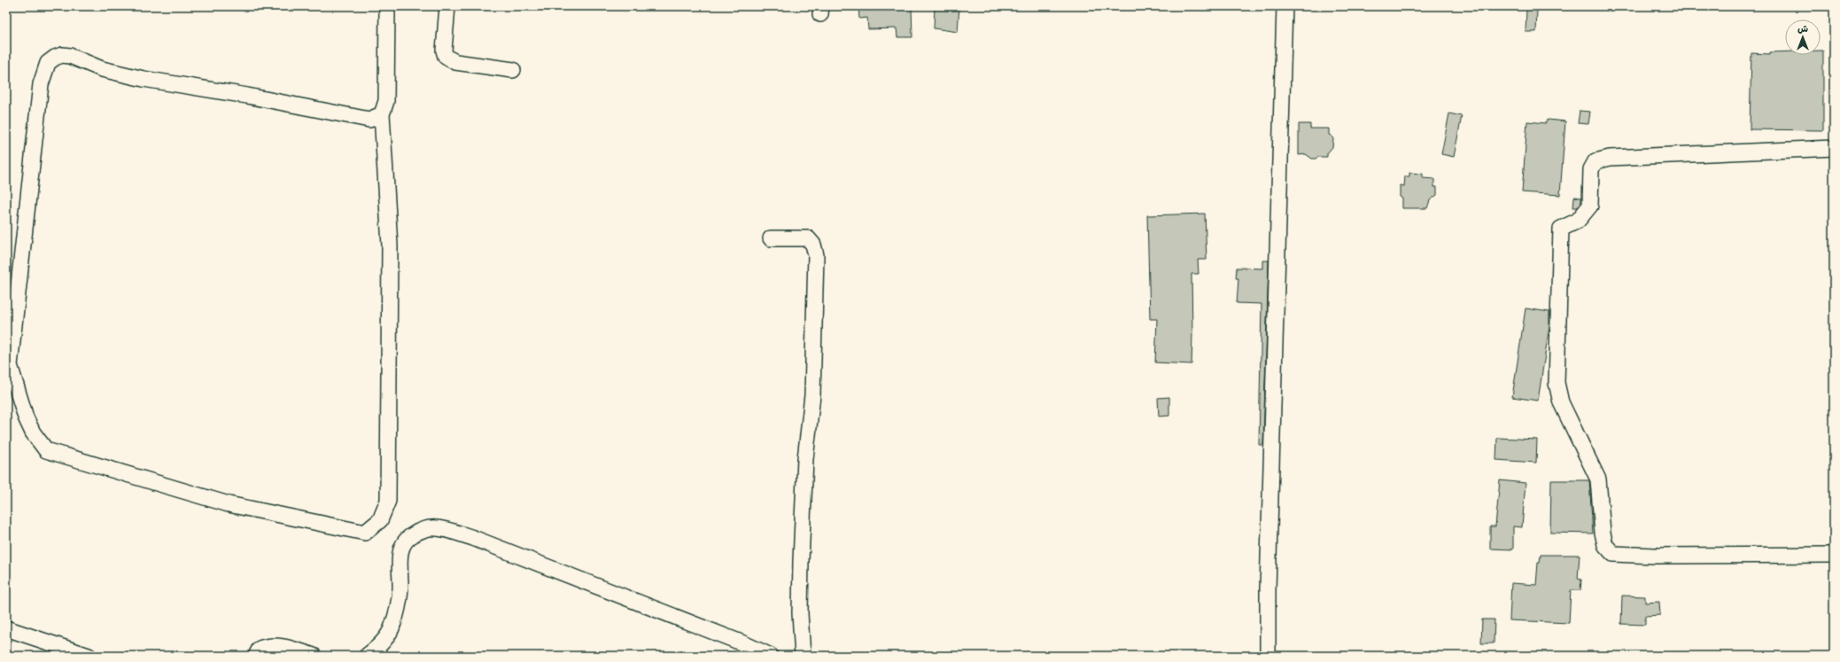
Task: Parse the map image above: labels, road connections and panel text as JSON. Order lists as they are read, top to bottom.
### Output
{
  "north": "top"
}
